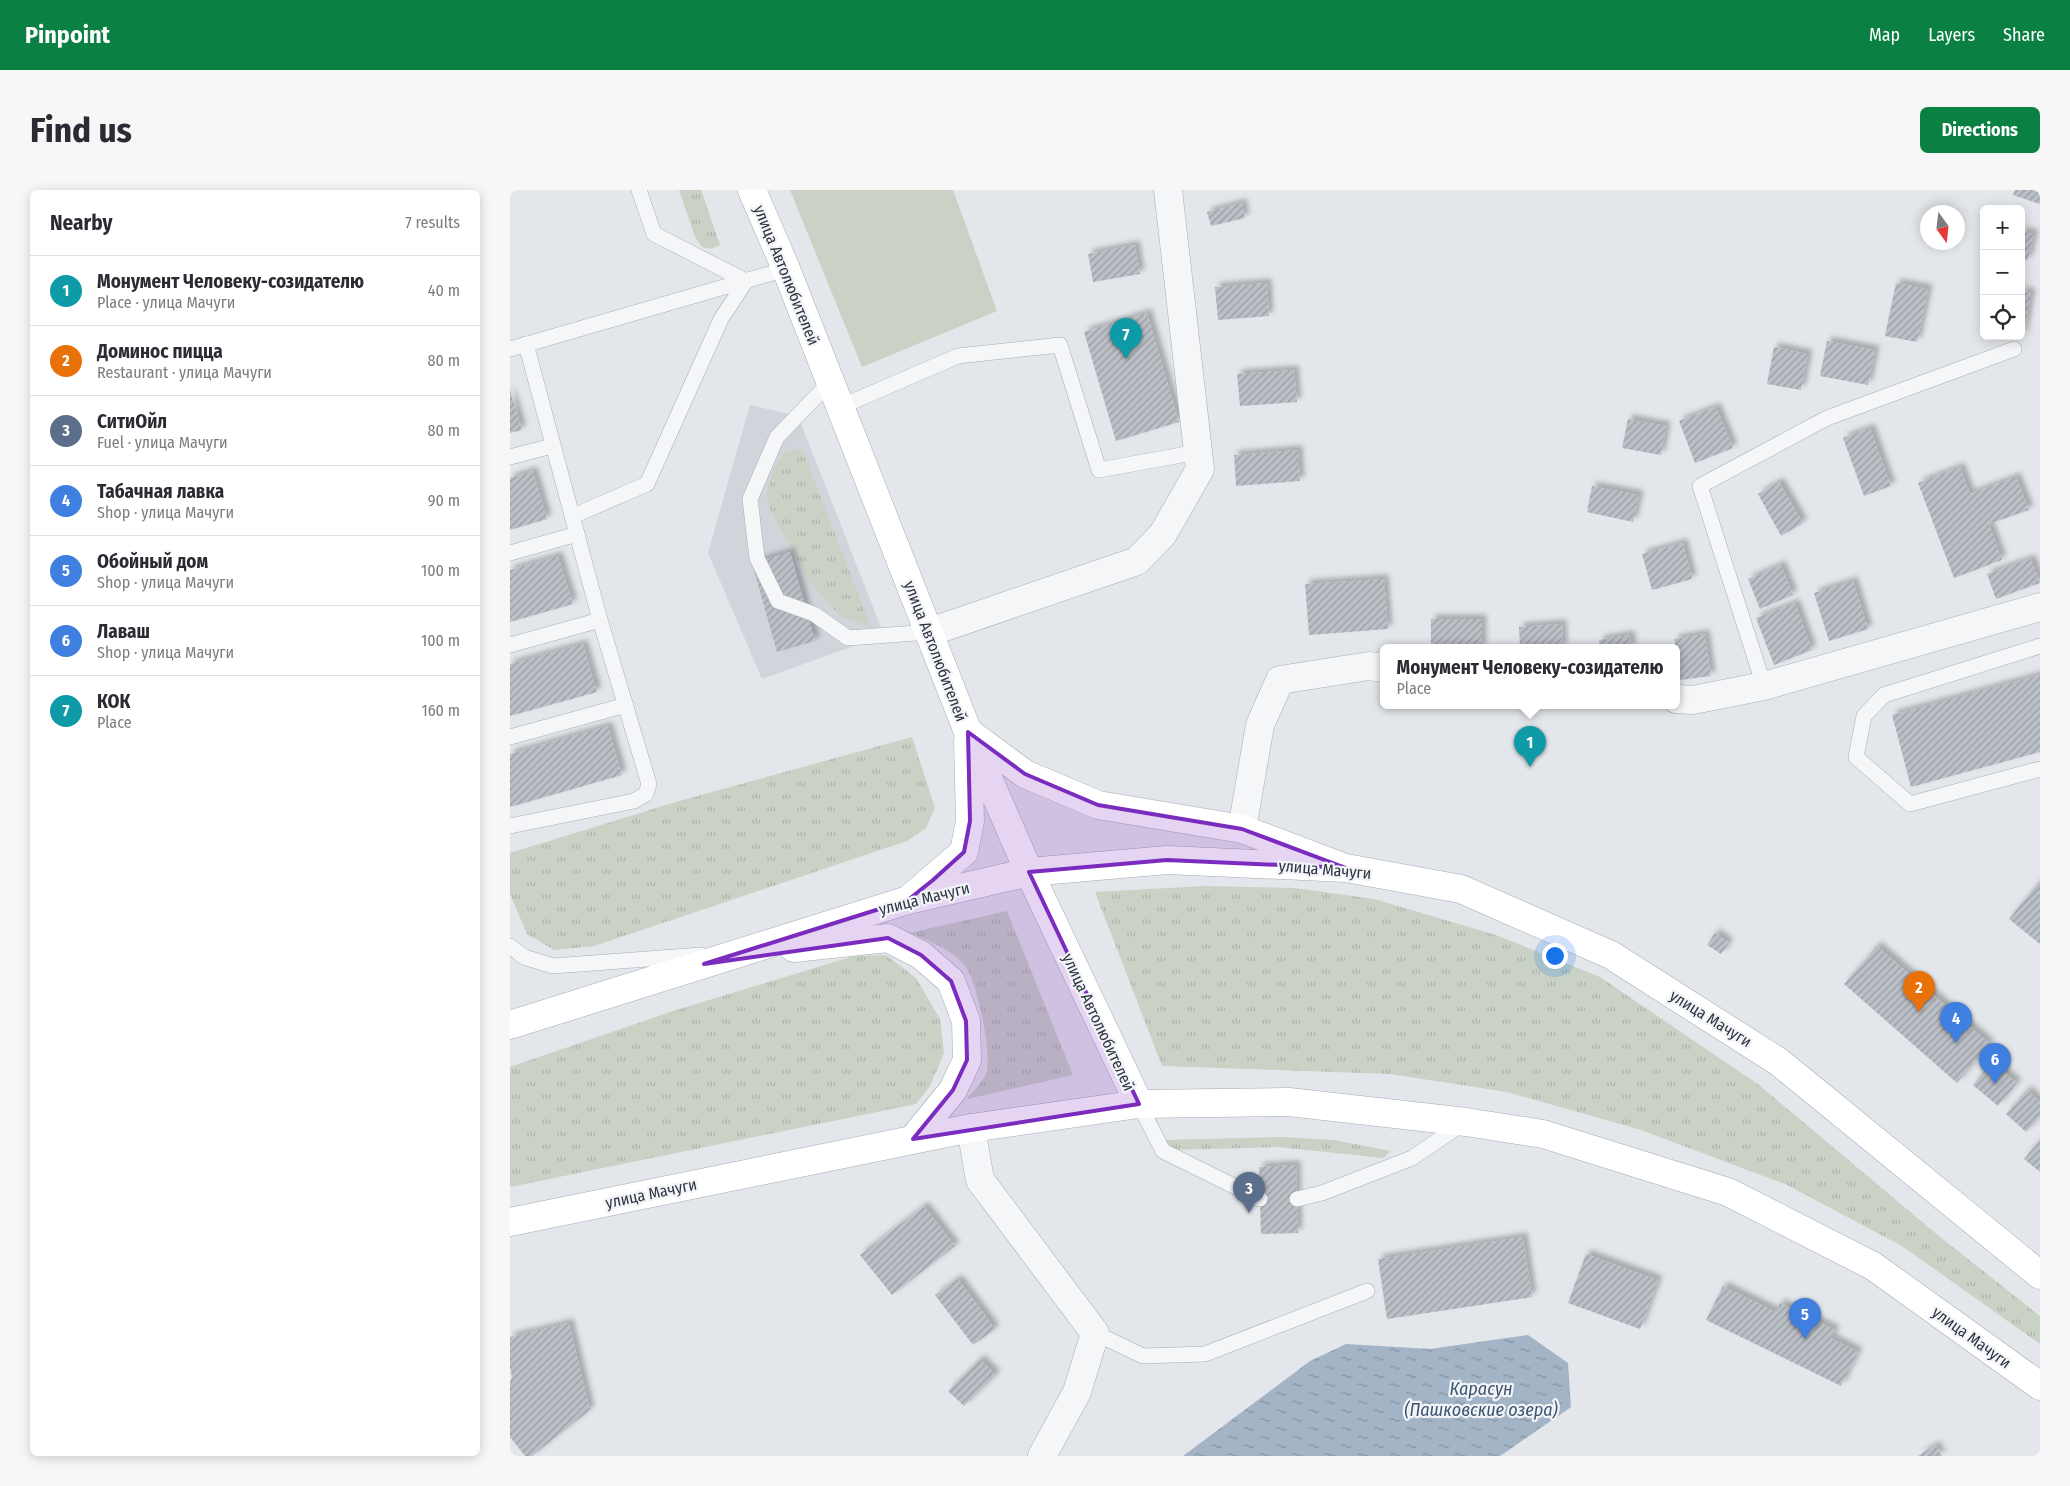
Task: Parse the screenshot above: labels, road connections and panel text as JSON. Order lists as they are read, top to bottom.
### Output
{
  "streets": {
    "main road": ["улица Автолюбителей", "улица Мачуги"]
  },
  "crossings": [
    ["улица Автолюбителей", "улица Мачуги"]
  ],
  "water": ["Карасун (Пашковские озера)"],
  "north": "bottom",
  "page": {
    "header": "Pinpoint",
    "nav": ["Map", "Layers", "Share"],
    "buttons": "Directions",
    "title": "Find us",
    "heading": ["Nearby", "7 results"],
    "map_buttons": ["+", "−"],
    "list": [
      {
        "mark": "1",
        "name": "Монумент Человеку-созидателю",
        "note": "Place · улица Мачуги",
        "value": "40 m"
      },
      {
        "mark": "2",
        "name": "Доминос пицца",
        "note": "Restaurant · улица Мачуги",
        "value": "80 m"
      },
      {
        "mark": "3",
        "name": "СитиОйл",
        "note": "Fuel · улица Мачуги",
        "value": "80 m"
      },
      {
        "mark": "4",
        "name": "Табачная лавка",
        "note": "Shop · улица Мачуги",
        "value": "90 m"
      },
      {
        "mark": "5",
        "name": "Обойный дом",
        "note": "Shop · улица Мачуги",
        "value": "100 m"
      },
      {
        "mark": "6",
        "name": "Лаваш",
        "note": "Shop · улица Мачуги",
        "value": "100 m"
      },
      {
        "mark": "7",
        "name": "КОК",
        "note": "Place",
        "value": "160 m"
      }
    ],
    "pins": [
      "7",
      "1",
      "2",
      "4",
      "6",
      "3",
      "5"
    ],
    "popup": ["Монумент Человеку-созидателю", "Place"]
  }
}
